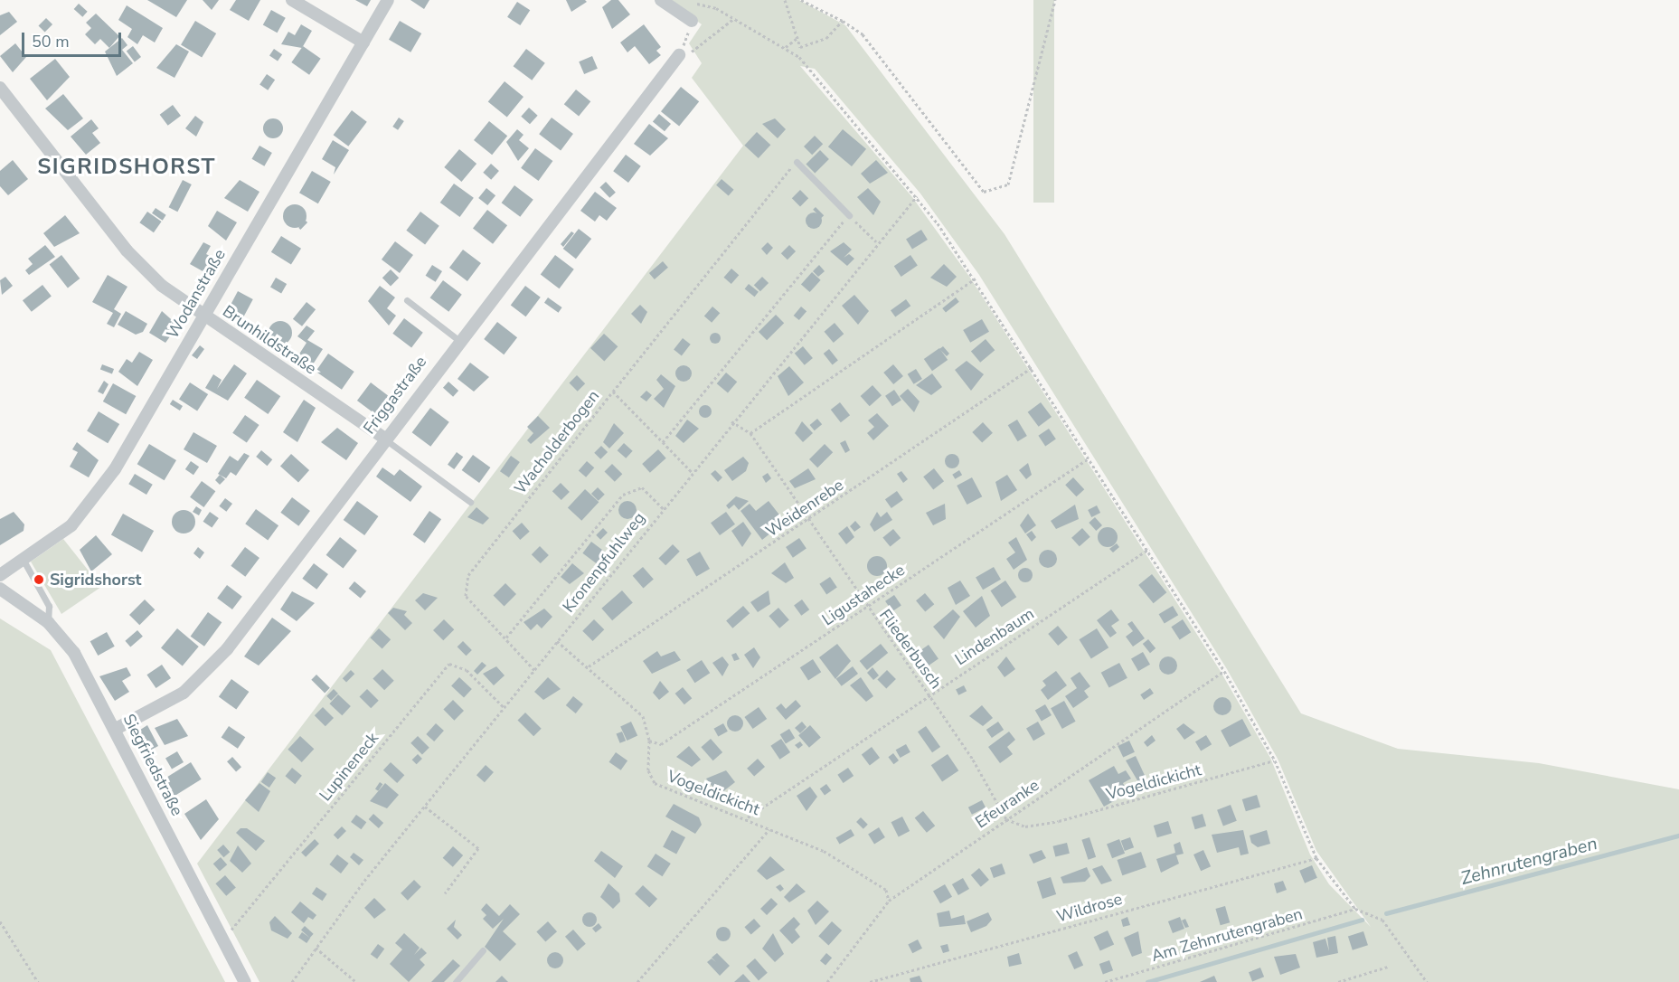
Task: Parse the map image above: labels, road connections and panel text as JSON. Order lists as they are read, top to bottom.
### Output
{
  "streets": {
    "street": [
      "Wodanstraße",
      "Brunhildstraße",
      "Friggastraße",
      "Siegfriedstraße"
    ],
    "path": [
      "Wacholderbogen",
      "Weidenrebe",
      "Kronenpfuhlweg",
      "Ligustahecke",
      "Lindenbaum",
      "Fliederbusch",
      "Lupineneck",
      "Vogeldickicht",
      "Efeuranke",
      "Wildrose",
      "Am Zehnrutengraben"
    ]
  },
  "crossings": [
    ["Wodanstraße", "Brunhildstraße"],
    ["Brunhildstraße", "Friggastraße"],
    ["Friggastraße", "Siegfriedstraße"],
    ["Wacholderbogen", "Kronenpfuhlweg"],
    ["Weidenrebe", "Fliederbusch"],
    ["Weidenrebe", "Vogeldickicht"],
    ["Kronenpfuhlweg", "Fliederbusch"],
    ["Kronenpfuhlweg", "Lupineneck"],
    ["Kronenpfuhlweg", "Vogeldickicht"],
    ["Ligustahecke", "Fliederbusch"],
    ["Ligustahecke", "Vogeldickicht"],
    ["Lindenbaum", "Fliederbusch"],
    ["Lindenbaum", "Vogeldickicht"],
    ["Fliederbusch", "Vogeldickicht"],
    ["Fliederbusch", "Efeuranke"],
    ["Siegfriedstraße", "Lupineneck"],
    ["Vogeldickicht", "Efeuranke"]
  ],
  "districts": ["SIGRIDSHORST"],
  "water": ["Zehnrutengraben"],
  "places": ["Sigridshorst"],
  "scale_bar": "50 m"
}
